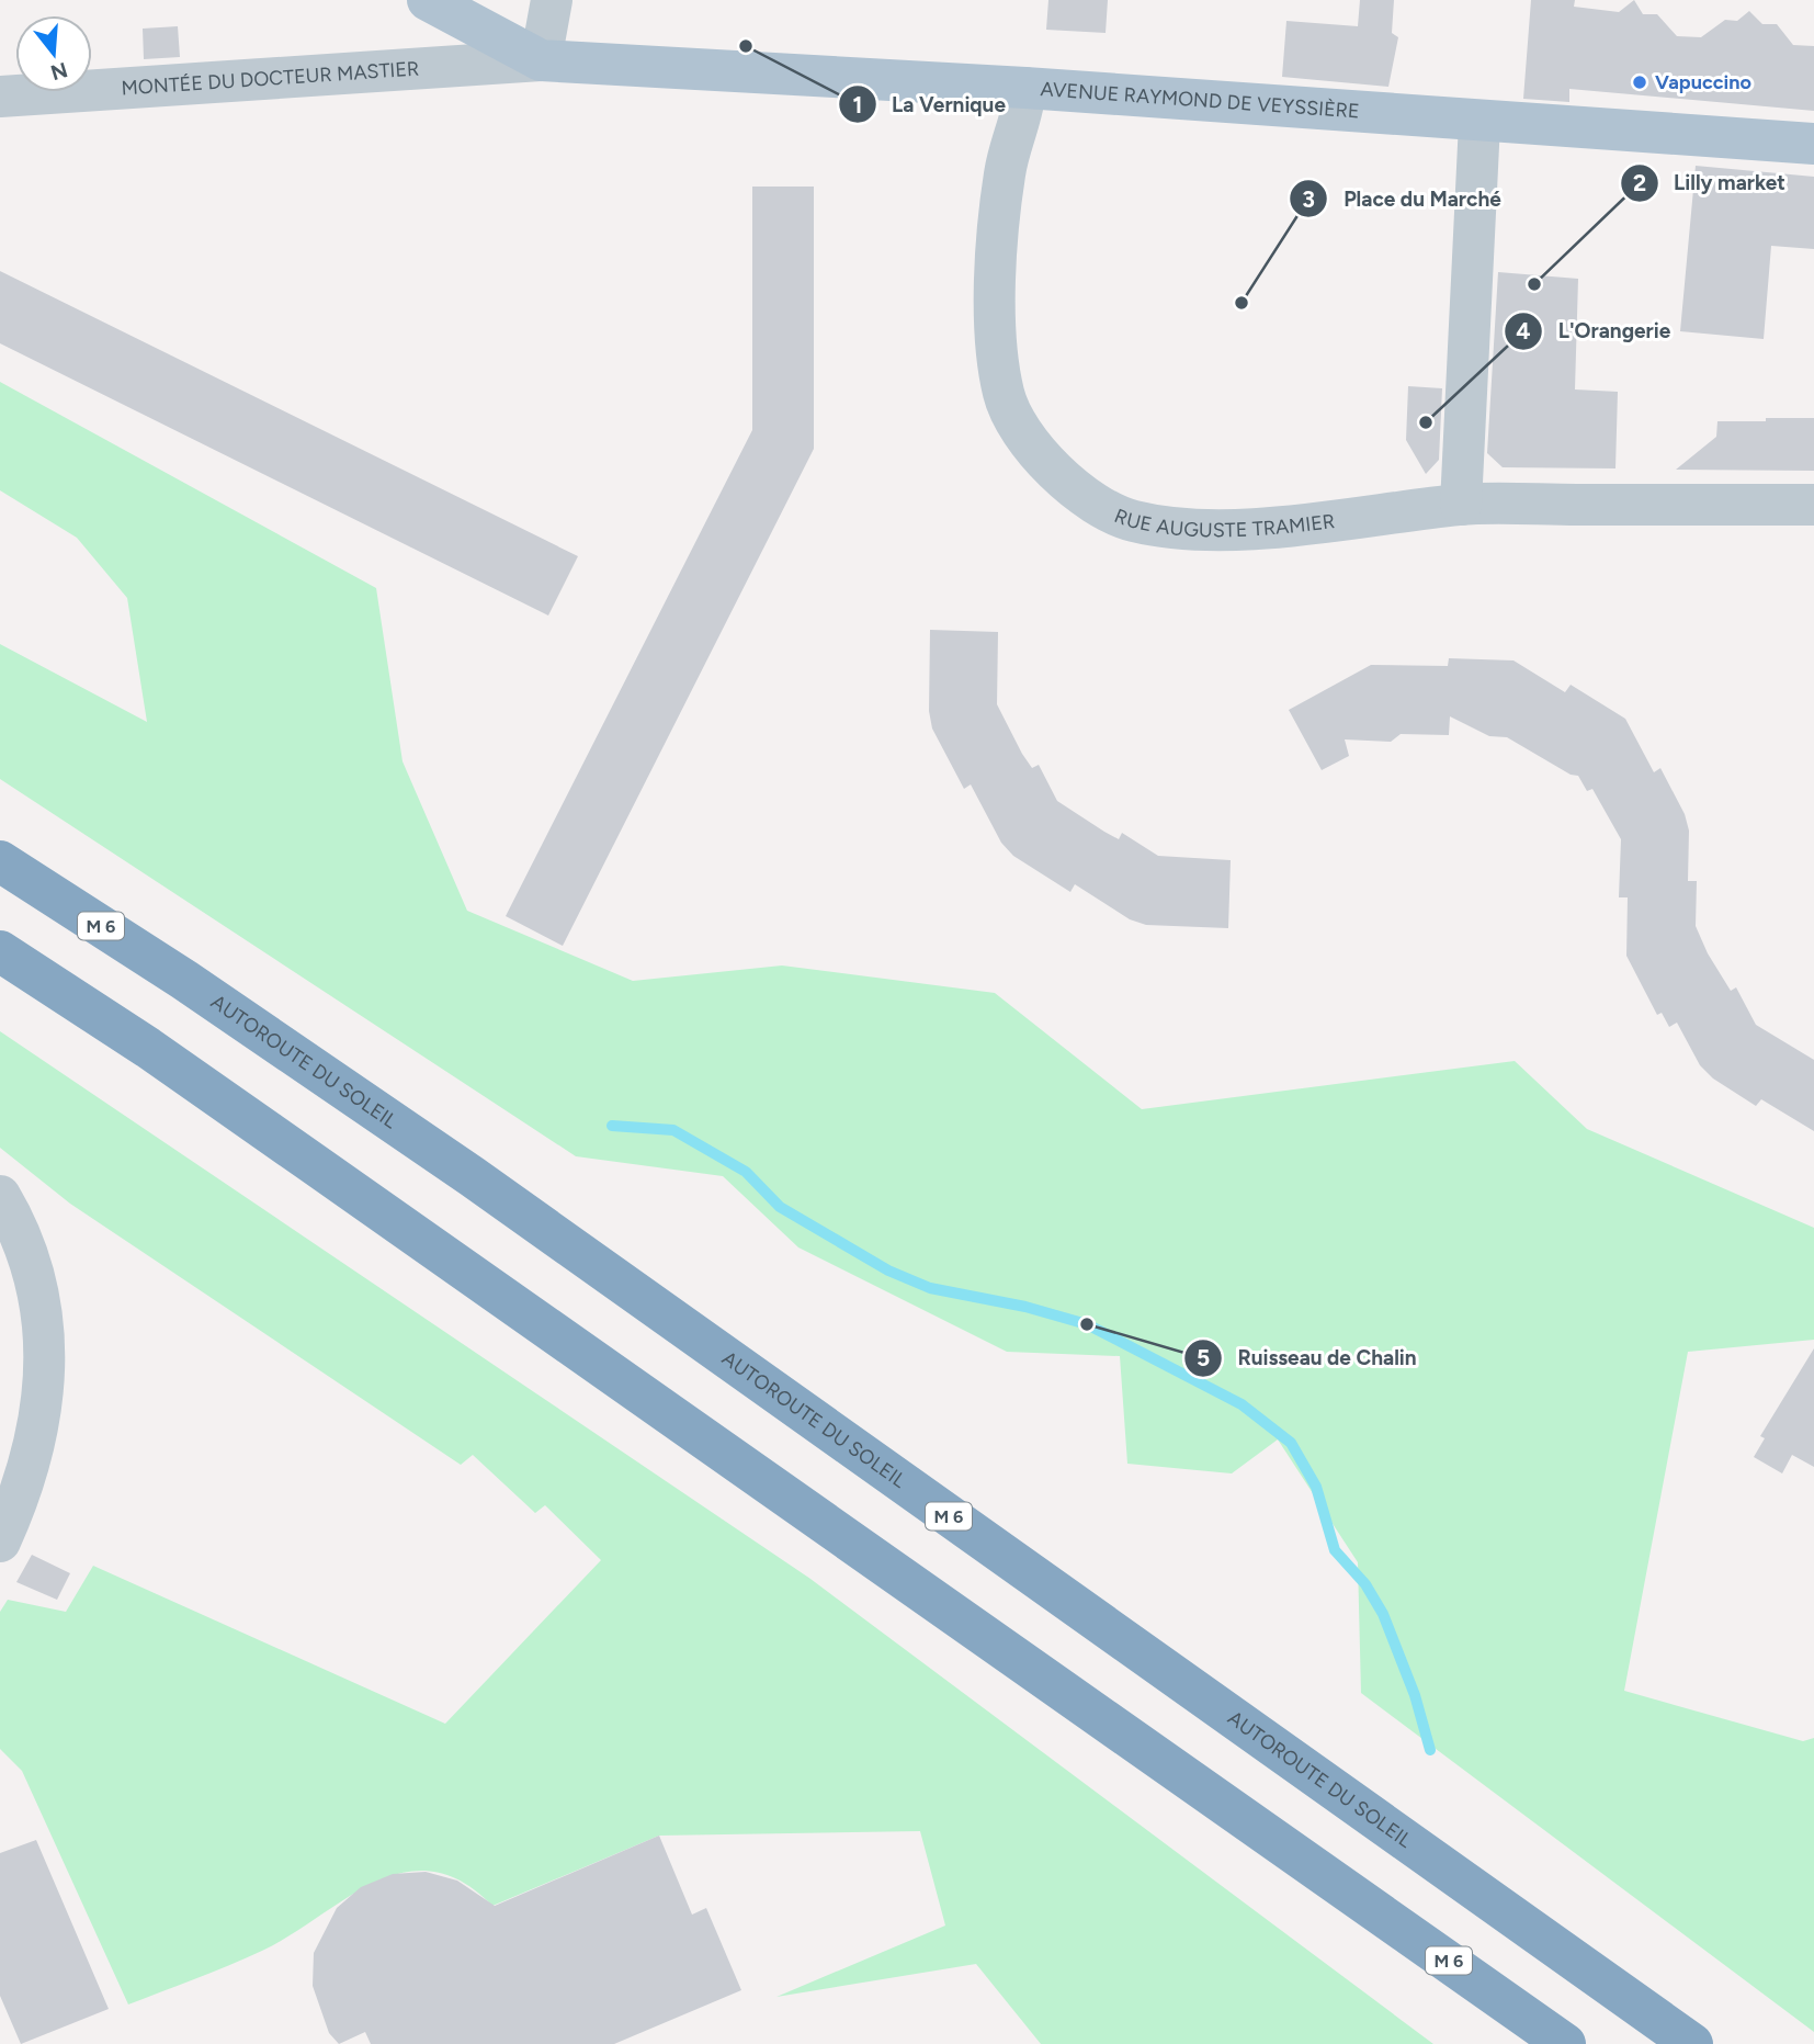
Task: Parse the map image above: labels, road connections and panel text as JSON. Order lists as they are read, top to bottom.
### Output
{
  "streets": {
    "highway": ["M 6", "AUTOROUTE DU SOLEIL"],
    "main road": ["AVENUE RAYMOND DE VEYSSIÈRE"],
    "street": ["MONTÉE DU DOCTEUR MASTIER", "RUE AUGUSTE TRAMIER"]
  },
  "crossings": [
    ["MONTÉE DU DOCTEUR MASTIER", "AVENUE RAYMOND DE VEYSSIÈRE"],
    ["AVENUE RAYMOND DE VEYSSIÈRE", "RUE AUGUSTE TRAMIER"]
  ],
  "places": [
    "La Vernique",
    "Vapuccino",
    "Lilly market",
    "Place du Marché",
    "L'Orangerie",
    "Ruisseau de Chalin"
  ],
  "north": "bottom"
}
